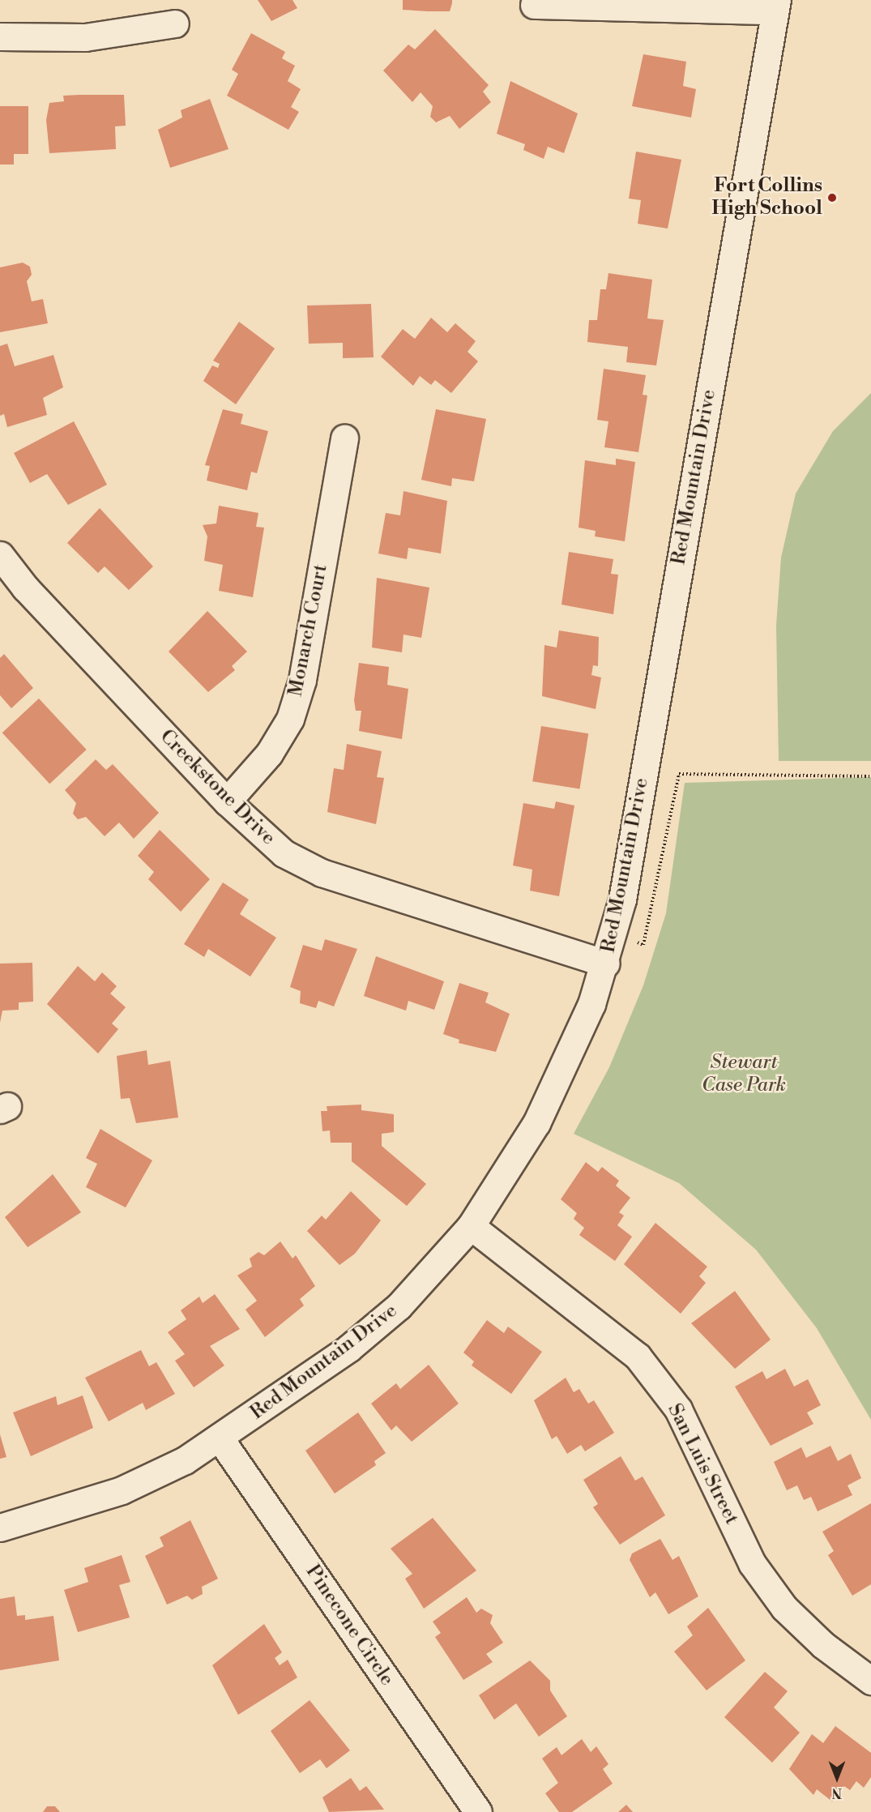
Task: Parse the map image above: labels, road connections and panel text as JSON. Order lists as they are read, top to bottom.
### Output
{
  "streets": {
    "street": [
      "Red Mountain Drive",
      "Monarch Court",
      "Creekstone Drive",
      "San Luis Street",
      "Pinecone Circle"
    ]
  },
  "crossings": [
    ["Red Mountain Drive", "Creekstone Drive"],
    ["Red Mountain Drive", "San Luis Street"],
    ["Red Mountain Drive", "Pinecone Circle"],
    ["Monarch Court", "Creekstone Drive"]
  ],
  "parks": ["Stewart Case Park"],
  "places": ["Fort Collins High School"],
  "north": "bottom"
}
